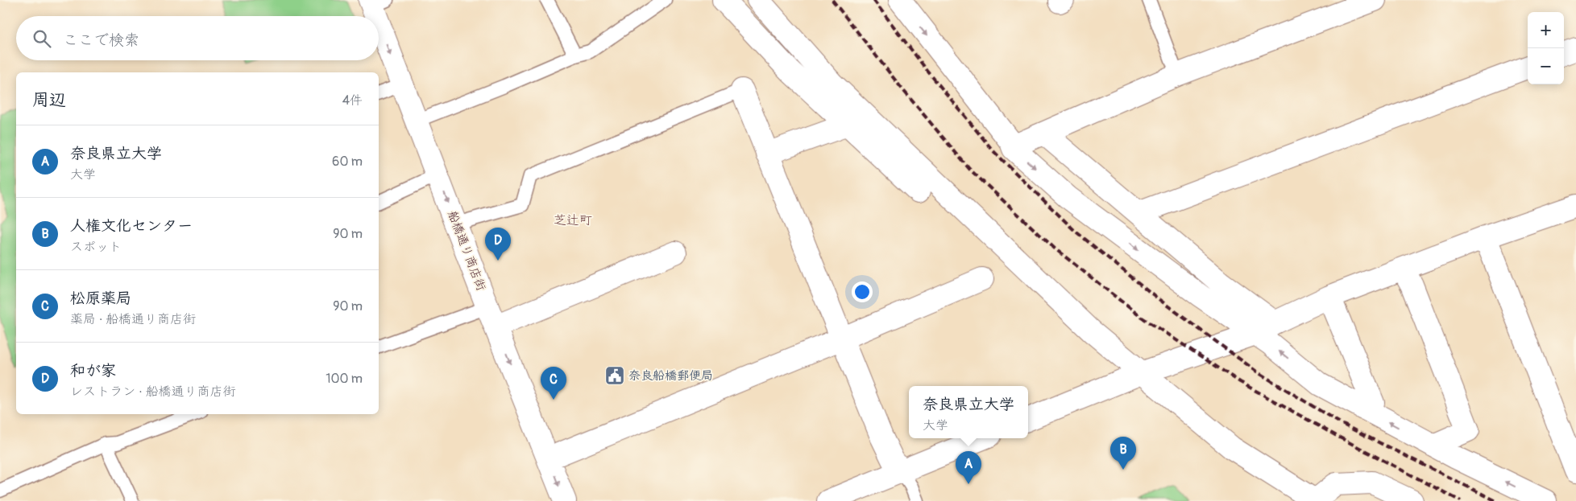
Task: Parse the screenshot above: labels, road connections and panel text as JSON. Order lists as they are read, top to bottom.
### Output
{
  "streets": {
    "street": ["船橋通り商店街"]
  },
  "one_way": ["船橋通り商店街"],
  "districts": ["芝辻町"],
  "places": {
    "public building": ["奈良船橋郵便局"]
  },
  "page": {
    "map_buttons": ["+", "−"],
    "search": "ここで検索",
    "heading": ["周辺", "4件"],
    "list": [
      {
        "mark": "A",
        "name": "奈良県立大学",
        "note": "大学",
        "value": "60 m"
      },
      {
        "mark": "B",
        "name": "人権文化センター",
        "note": "スポット",
        "value": "90 m"
      },
      {
        "mark": "C",
        "name": "松原薬局",
        "note": "薬局 · 船橋通り商店街",
        "value": "90 m"
      },
      {
        "mark": "D",
        "name": "和が家",
        "note": "レストラン · 船橋通り商店街",
        "value": "100 m"
      }
    ],
    "pins": [
      "D",
      "C",
      "B",
      "A"
    ],
    "popup": ["奈良県立大学", "大学"]
  }
}
